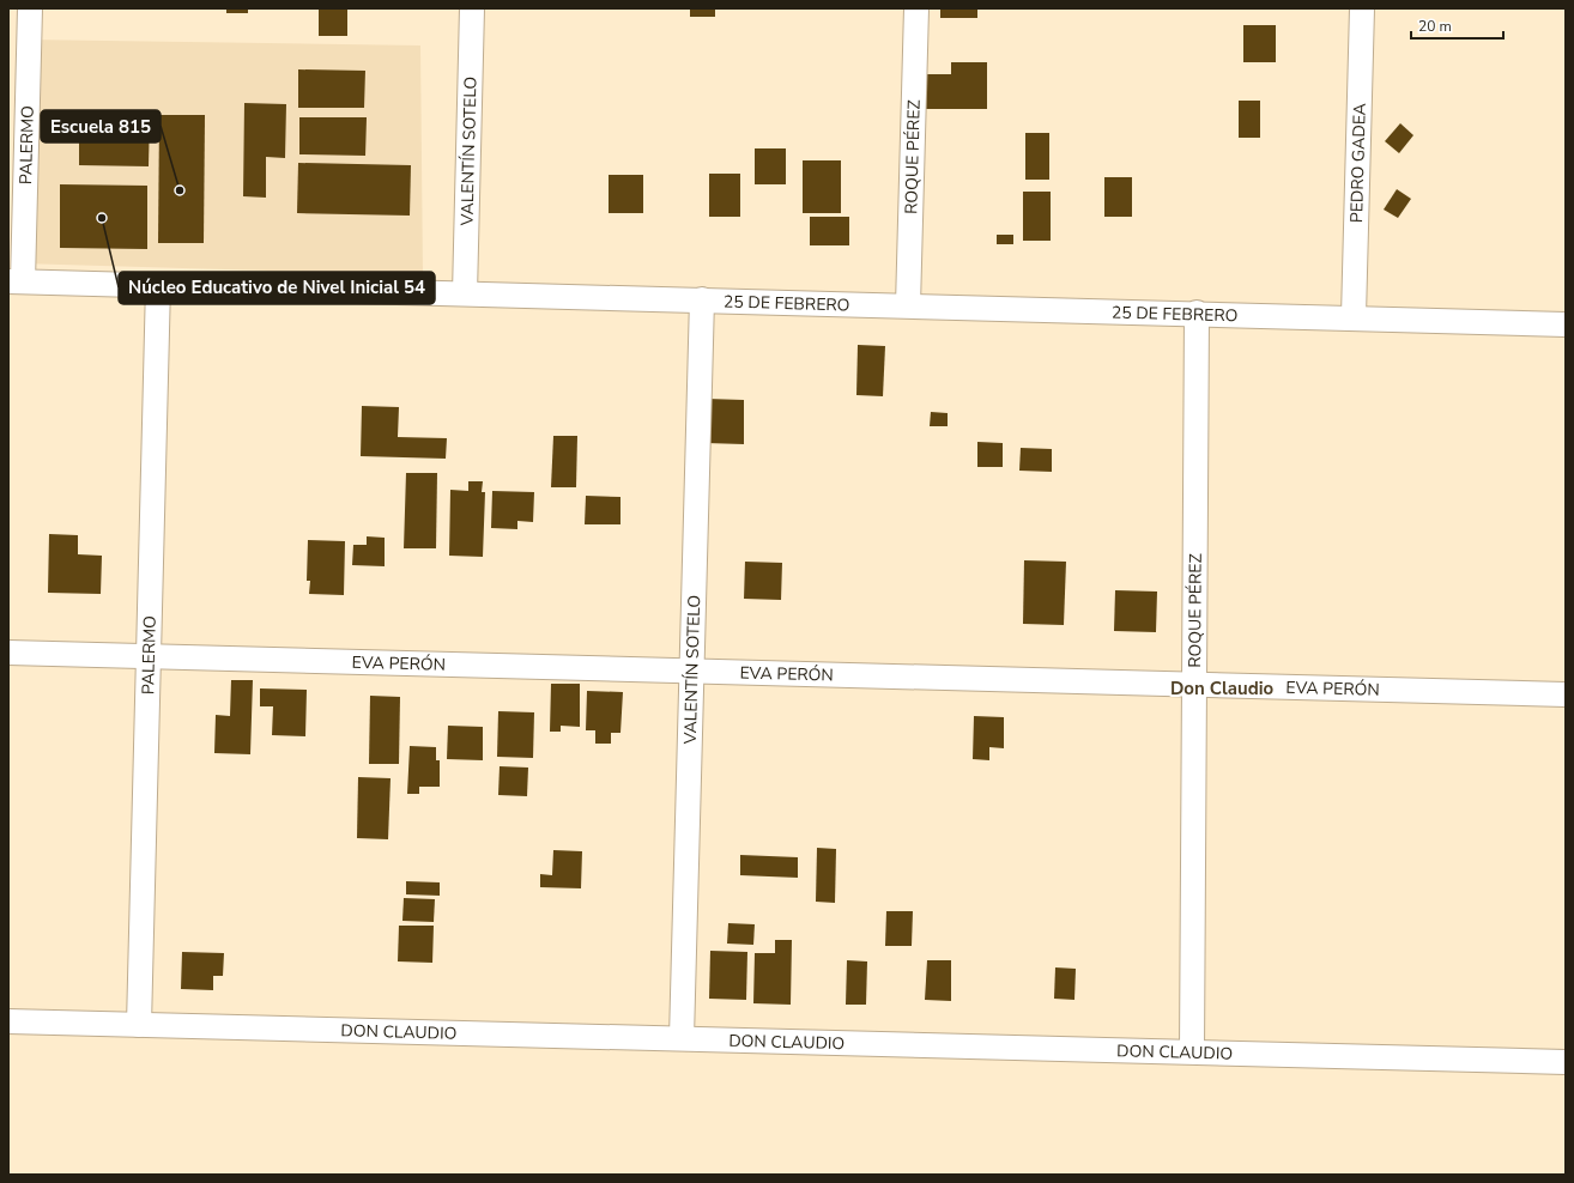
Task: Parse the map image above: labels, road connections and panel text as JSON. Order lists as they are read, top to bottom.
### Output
{
  "streets": {
    "street": [
      "PALERMO",
      "VALENTÍN SOTELO",
      "ROQUE PÉREZ",
      "PEDRO GADEA",
      "25 DE FEBRERO",
      "EVA PERÓN",
      "DON CLAUDIO"
    ]
  },
  "crossings": [
    ["PALERMO", "25 DE FEBRERO"],
    ["PALERMO", "EVA PERÓN"],
    ["PALERMO", "DON CLAUDIO"],
    ["VALENTÍN SOTELO", "25 DE FEBRERO"],
    ["VALENTÍN SOTELO", "EVA PERÓN"],
    ["VALENTÍN SOTELO", "DON CLAUDIO"],
    ["ROQUE PÉREZ", "25 DE FEBRERO"],
    ["ROQUE PÉREZ", "EVA PERÓN"],
    ["ROQUE PÉREZ", "DON CLAUDIO"],
    ["PEDRO GADEA", "25 DE FEBRERO"]
  ],
  "districts": ["Don Claudio"],
  "places": ["Escuela 815", "Núcleo Educativo de Nivel Inicial 54"],
  "scale_bar": "20 m"
}
